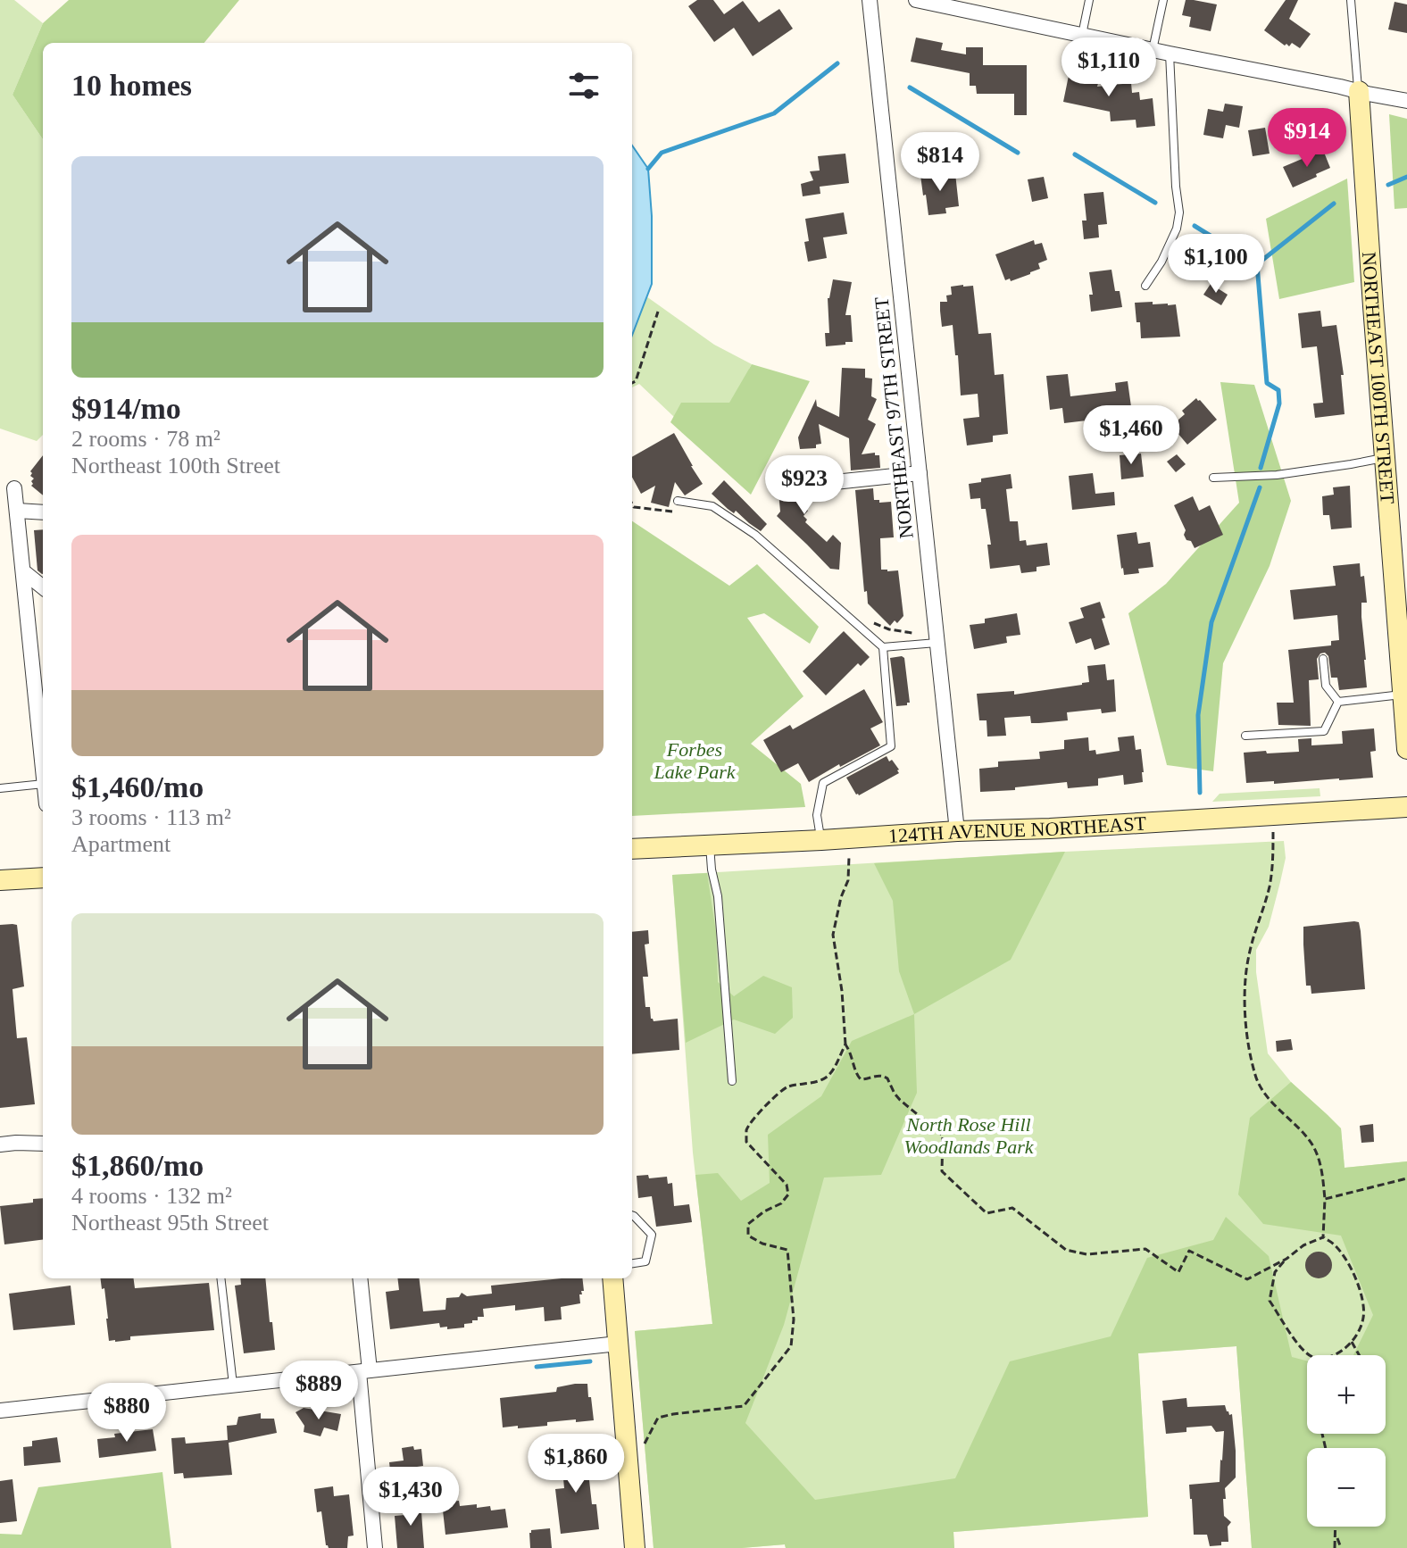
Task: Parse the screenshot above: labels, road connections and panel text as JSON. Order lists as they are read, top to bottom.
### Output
{
  "streets": {
    "street": ["NORTHEAST 100TH STREET", "NORTHEAST 97TH STREET", "124TH AVENUE NORTHEAST"]
  },
  "crossings": [
    ["NORTHEAST 97TH STREET", "124TH AVENUE NORTHEAST"]
  ],
  "parks": ["Forbes Lake Park", "North Rose Hill Woodlands Park"],
  "page": {
    "price": [
      "$1,110",
      "$914",
      "$814",
      "$1,100",
      "$1,460",
      "$923",
      "$889",
      "$880",
      "$1,860",
      "$1,430"
    ],
    "heading": "10 homes",
    "list": [
      {
        "name": "$914/mo",
        "note": "2 rooms · 78 m² · Northeast 100th Street"
      },
      {
        "name": "$1,460/mo",
        "note": "3 rooms · 113 m² · Apartment"
      },
      {
        "name": "$1,860/mo",
        "note": "4 rooms · 132 m² · Northeast 95th Street"
      }
    ],
    "map_buttons": ["+", "−"]
  }
}
